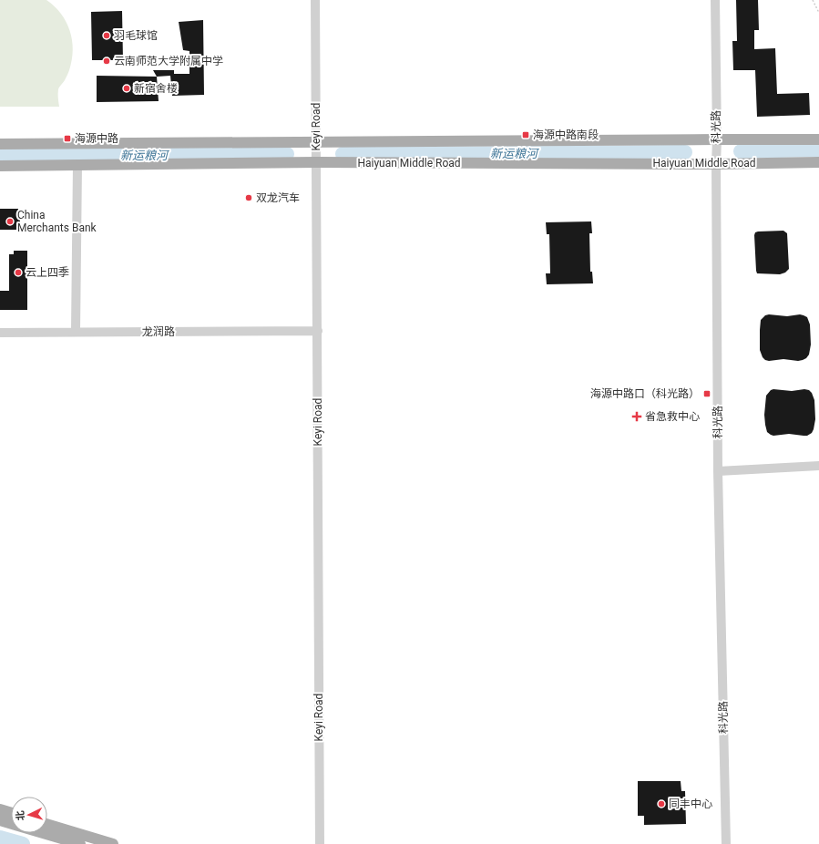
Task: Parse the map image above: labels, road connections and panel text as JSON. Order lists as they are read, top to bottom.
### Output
{
  "streets": {
    "main road": ["Haiyuan Middle Road"],
    "street": ["Keyi Road", "科光路", "龙润路"]
  },
  "crossings": [
    ["Keyi Road", "Haiyuan Middle Road"],
    ["Keyi Road", "龙润路"],
    ["科光路", "Haiyuan Middle Road"]
  ],
  "water": ["新运粮河"],
  "places": {
    "other": [
      "羽毛球馆",
      "云南师范大学附属中学",
      "新宿舍楼",
      "双龙汽车",
      "China Merchants Bank",
      "云上四季",
      "同丰中心"
    ],
    "transit": ["海源中路南段", "海源中路", "海源中路口（科光路）"],
    "health": ["省急救中心"]
  },
  "north": "left"
}
